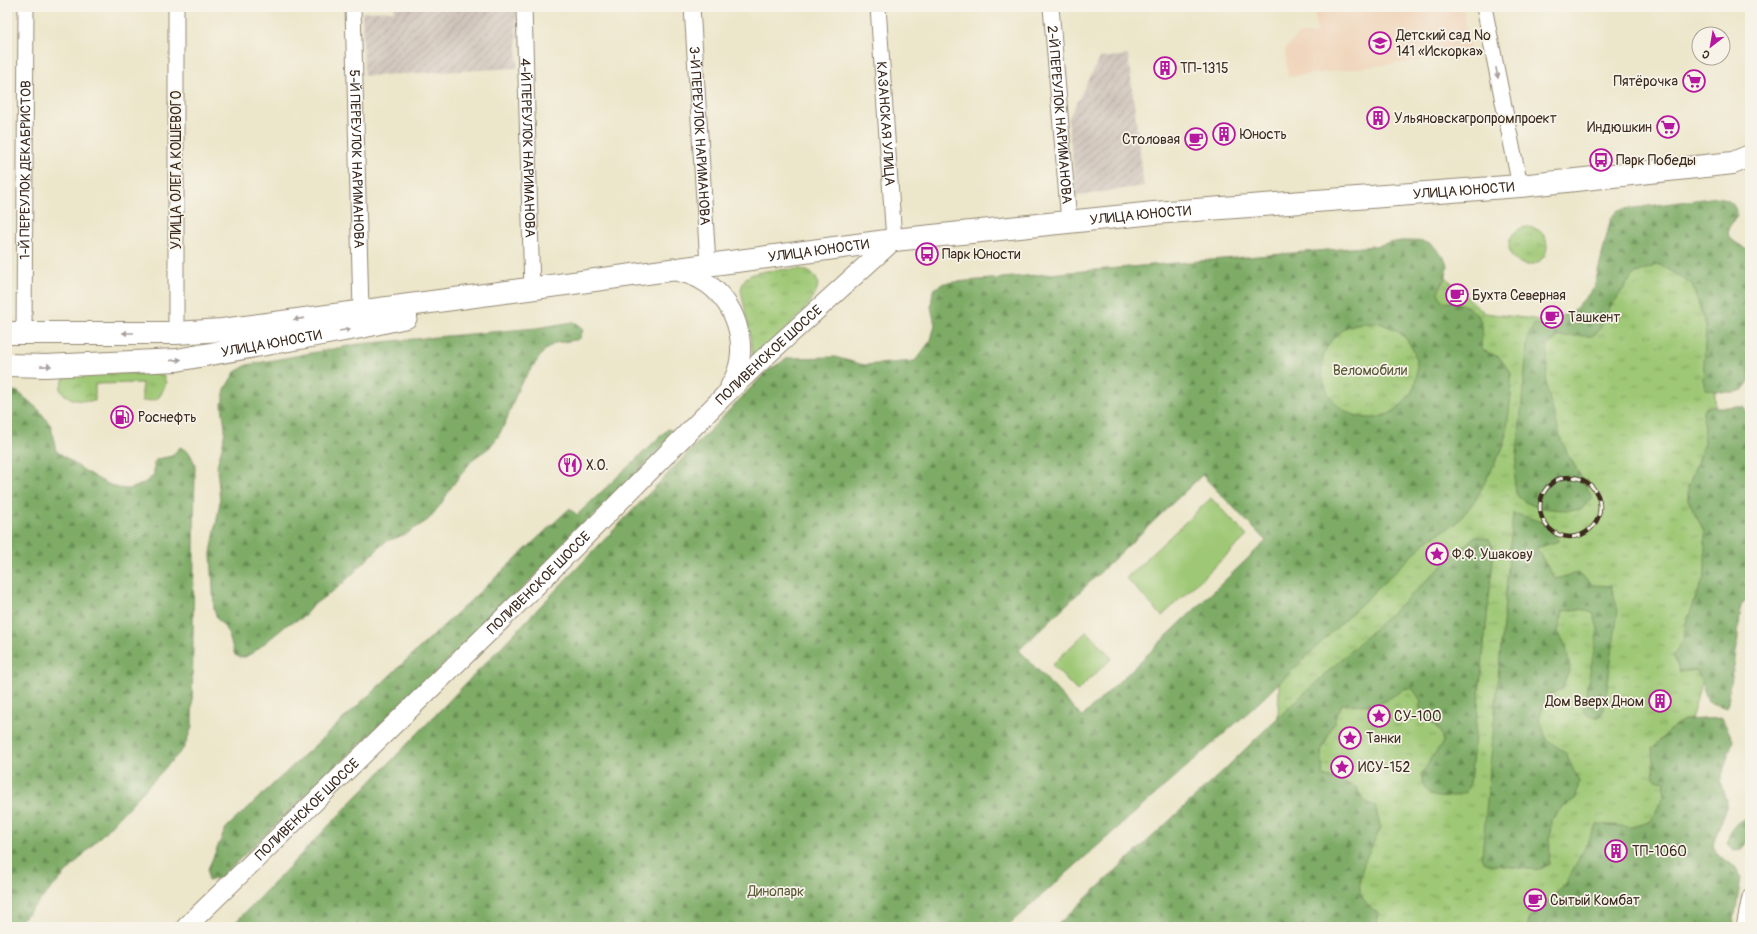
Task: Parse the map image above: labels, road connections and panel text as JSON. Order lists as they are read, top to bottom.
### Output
{
  "streets": {
    "main road": ["УЛИЦА ЮНОСТИ"],
    "street": [
      "2-Й ПЕРЕУЛОК НАРИМАНОВА",
      "КАЗАНСКАЯ УЛИЦА",
      "3-Й ПЕРЕУЛОК НАРИМАНОВА",
      "4-Й ПЕРЕУЛОК НАРИМАНОВА",
      "5-Й ПЕРЕУЛОК НАРИМАНОВА",
      "1-Й ПЕРЕУЛОК ДЕКАБРИСТОВ",
      "УЛИЦА ОЛЕГА КОШЕВОГО",
      "ПОЛИВЕНСКОЕ ШОССЕ"
    ]
  },
  "crossings": [
    ["2-Й ПЕРЕУЛОК НАРИМАНОВА", "УЛИЦА ЮНОСТИ"],
    ["КАЗАНСКАЯ УЛИЦА", "УЛИЦА ЮНОСТИ"],
    ["КАЗАНСКАЯ УЛИЦА", "ПОЛИВЕНСКОЕ ШОССЕ"],
    ["3-Й ПЕРЕУЛОК НАРИМАНОВА", "УЛИЦА ЮНОСТИ"],
    ["4-Й ПЕРЕУЛОК НАРИМАНОВА", "УЛИЦА ЮНОСТИ"],
    ["5-Й ПЕРЕУЛОК НАРИМАНОВА", "УЛИЦА ЮНОСТИ"],
    ["1-Й ПЕРЕУЛОК ДЕКАБРИСТОВ", "УЛИЦА ЮНОСТИ"],
    ["УЛИЦА ОЛЕГА КОШЕВОГО", "УЛИЦА ЮНОСТИ"],
    ["УЛИЦА ЮНОСТИ", "ПОЛИВЕНСКОЕ ШОССЕ"]
  ],
  "parks": ["Веломобили", "Динопарк"],
  "places": {
    "school or university": ["Детский сад № 141 «Искорка»"],
    "building": [
      "ТП-1315",
      "Ульяновскагропромпроект",
      "Юность",
      "Дом Вверх Дном",
      "ТП-1060"
    ],
    "supermarket": ["Пятёрочка", "Индюшкин"],
    "cafe": [
      "Столовая",
      "Бухта Северная",
      "Ташкент",
      "Сытый Комбат"
    ],
    "bus stop": ["Парк Победы", "Парк Юности"],
    "fuel station": ["Роснефть"],
    "restaurant": ["Х.О."],
    "place": [
      "Ф.Ф. Ушакову",
      "СУ-100",
      "Танки",
      "ИСУ-152"
    ]
  },
  "north": "bottom left"
}
